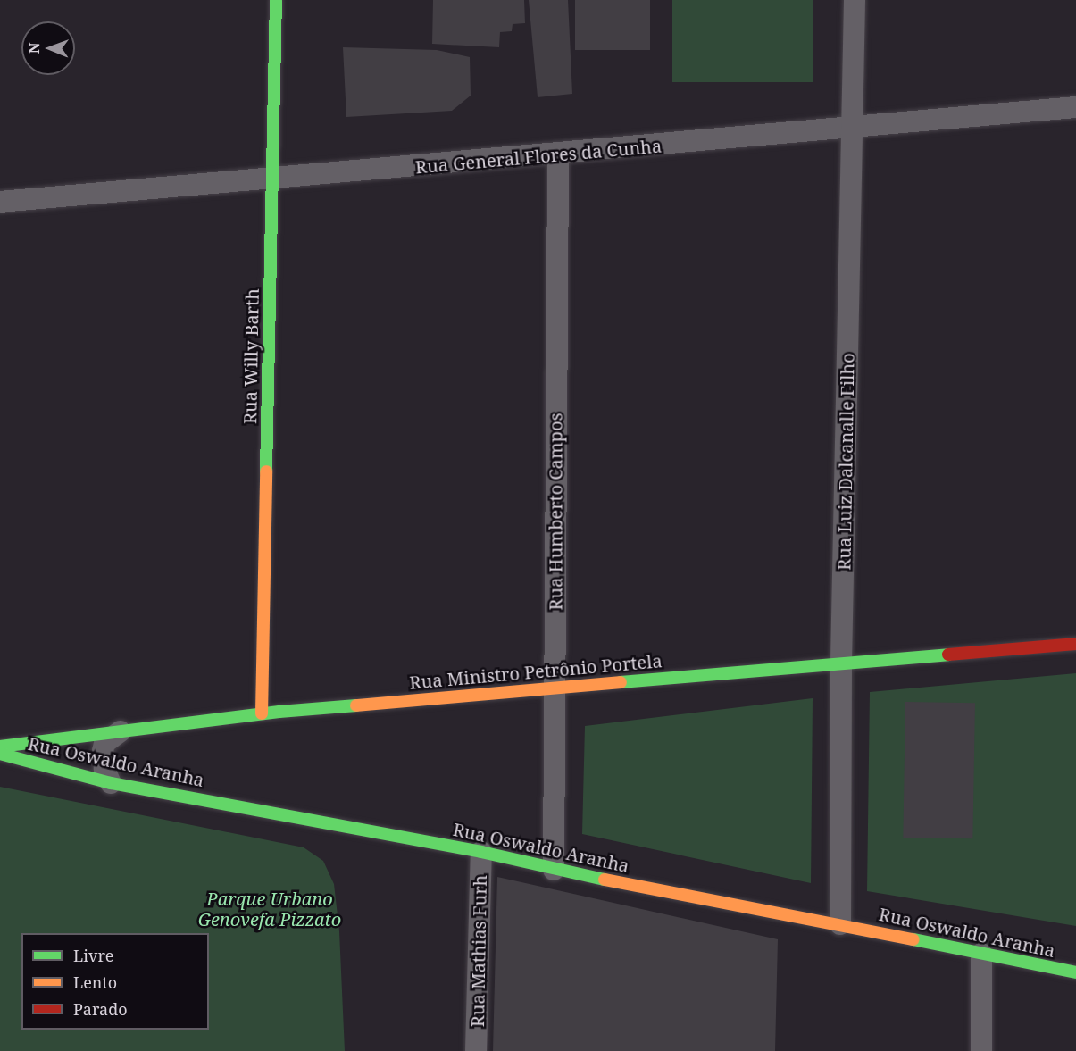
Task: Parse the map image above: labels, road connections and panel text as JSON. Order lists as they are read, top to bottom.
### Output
{
  "streets": {
    "street": [
      "Rua General Flores da Cunha",
      "Rua Willy Barth",
      "Rua Luiz Dalcanalle Filho",
      "Rua Humberto Campos",
      "Rua Ministro Petrônio Portela",
      "Rua Oswaldo Aranha",
      "Rua Mathias Furh"
    ]
  },
  "crossings": [
    ["Rua General Flores da Cunha", "Rua Willy Barth"],
    ["Rua General Flores da Cunha", "Rua Luiz Dalcanalle Filho"],
    ["Rua General Flores da Cunha", "Rua Humberto Campos"],
    ["Rua Willy Barth", "Rua Ministro Petrônio Portela"],
    ["Rua Luiz Dalcanalle Filho", "Rua Ministro Petrônio Portela"],
    ["Rua Luiz Dalcanalle Filho", "Rua Oswaldo Aranha"],
    ["Rua Humberto Campos", "Rua Ministro Petrônio Portela"],
    ["Rua Humberto Campos", "Rua Oswaldo Aranha"],
    ["Rua Oswaldo Aranha", "Rua Mathias Furh"]
  ],
  "parks": ["Parque Urbano Genovefa Pizzato"],
  "legend": ["Livre", "Lento", "Parado"],
  "north": "left"
}
